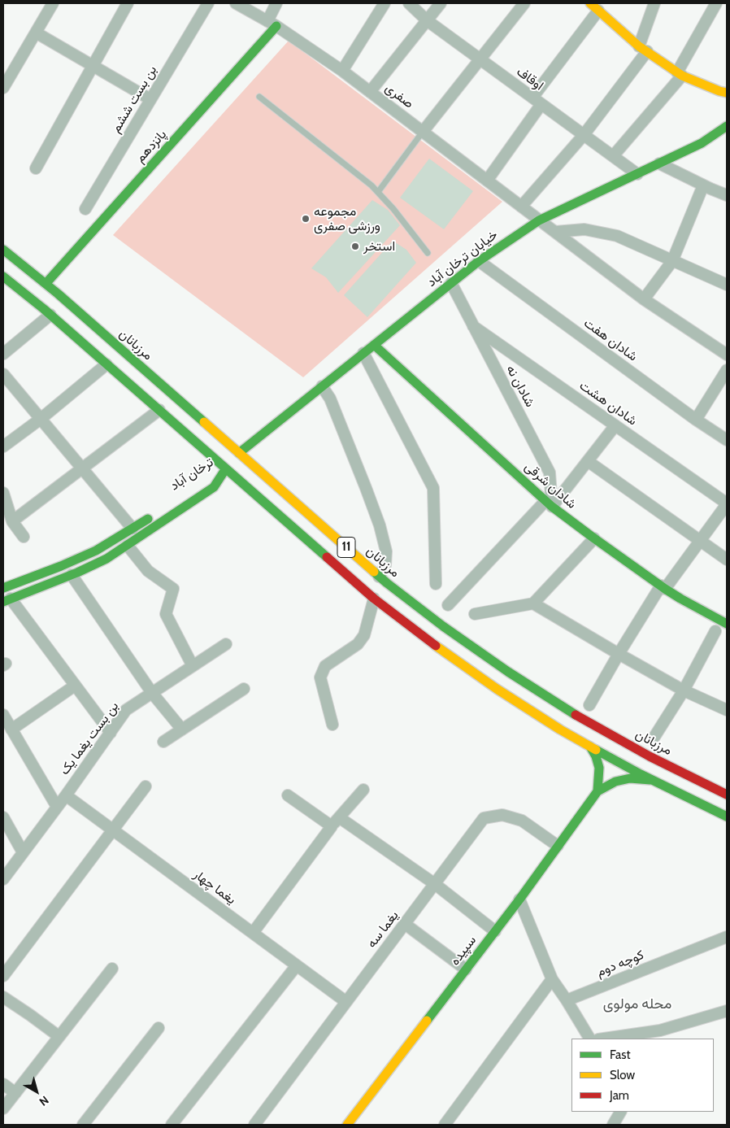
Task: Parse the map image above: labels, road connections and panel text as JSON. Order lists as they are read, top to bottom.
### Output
{
  "streets": {
    "street": [
      "اوقاف",
      "صفری",
      "بن بست ششم",
      "پانزدهم",
      "خیابان ترخان آباد",
      "شادان هفت",
      "مرزبانان",
      "شادان نه",
      "شادان هشت",
      "ترخان آباد",
      "شادان شرقی",
      "11",
      "بن بست یغما یک",
      "یغما چهار",
      "یغما سه",
      "سپیده",
      "کوچه دوم"
    ]
  },
  "crossings": [
    ["اوقاف", "خیابان ترخان آباد"],
    ["صفری", "پانزدهم"],
    ["صفری", "خیابان ترخان آباد"],
    ["پانزدهم", "مرزبانان"],
    ["خیابان ترخان آباد", "شادان هفت"],
    ["خیابان ترخان آباد", "مرزبانان"],
    ["خیابان ترخان آباد", "شادان نه"],
    ["خیابان ترخان آباد", "ترخان آباد"],
    ["خیابان ترخان آباد", "شادان شرقی"],
    ["مرزبانان", "ترخان آباد"],
    ["مرزبانان", "سپیده"],
    ["شادان نه", "شادان هشت"],
    ["شادان نه", "شادان شرقی"],
    ["بن بست یغما یک", "یغما چهار"],
    ["یغما چهار", "یغما سه"],
    ["یغما سه", "سپیده"]
  ],
  "districts": ["محله مولوی"],
  "places": ["مجموعه ورزشی صفری", "استخر"],
  "legend": ["Fast", "Slow", "Jam"],
  "north": "bottom right"
}
